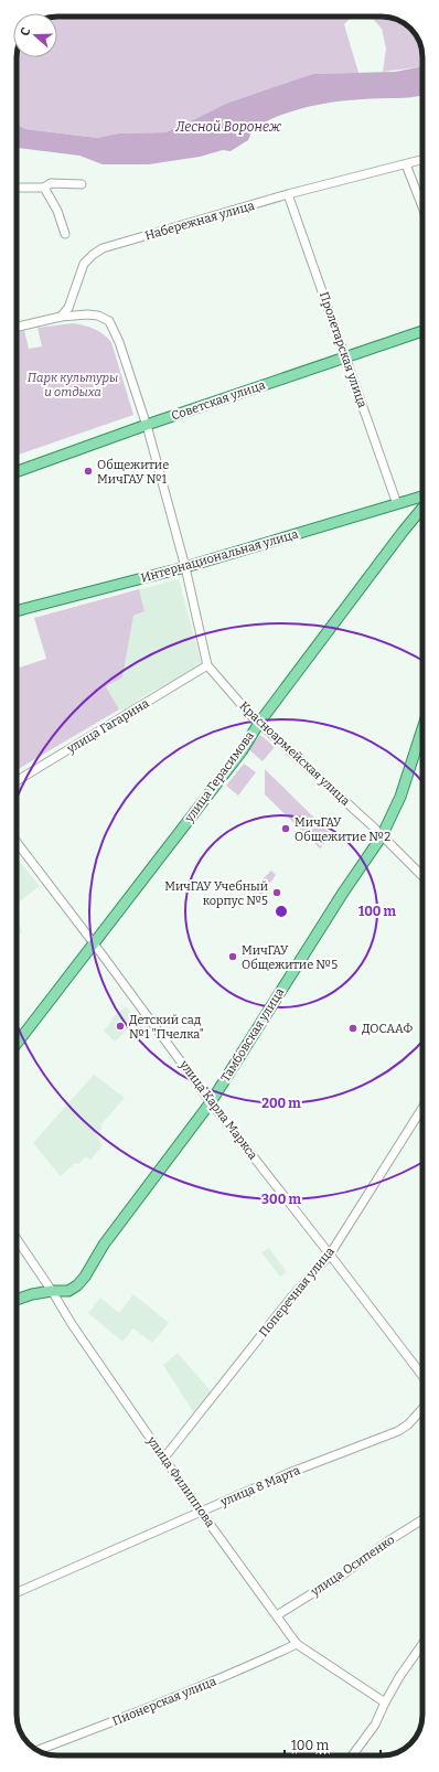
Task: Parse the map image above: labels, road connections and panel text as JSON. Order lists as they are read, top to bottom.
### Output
{
  "streets": {
    "main road": [
      "Советская улица",
      "Интернациональная улица",
      "улица Герасимова",
      "Тамбовская улица"
    ],
    "street": [
      "Набережная улица",
      "Пролетарская улица",
      "улица Гагарина",
      "Красноармейская улица",
      "улица Карла Маркса",
      "Поперечная улица",
      "улица Филиппова",
      "улица 8 Марта",
      "улица Осипенко",
      "Пионерская улица"
    ]
  },
  "crossings": [
    ["Набережная улица", "Пролетарская улица"],
    ["Набережная улица", "Красноармейская улица"],
    ["Пролетарская улица", "Советская улица"],
    ["Пролетарская улица", "Интернациональная улица"],
    ["Советская улица", "Красноармейская улица"],
    ["Интернациональная улица", "Красноармейская улица"],
    ["улица Гагарина", "Красноармейская улица"],
    ["Красноармейская улица", "улица Герасимова"],
    ["Красноармейская улица", "Тамбовская улица"],
    ["улица Герасимова", "улица Карла Маркса"],
    ["Тамбовская улица", "улица Карла Маркса"],
    ["Тамбовская улица", "улица Филиппова"],
    ["улица Карла Маркса", "Поперечная улица"],
    ["Поперечная улица", "улица Филиппова"],
    ["улица Филиппова", "улица 8 Марта"],
    ["улица Филиппова", "улица Осипенко"],
    ["улица Филиппова", "Пионерская улица"]
  ],
  "water": ["Лесной Воронеж"],
  "parks": ["Парк культуры и отдыха"],
  "places": [
    "Общежитие МичГАУ №1",
    "МичГАУ Общежитие №2",
    "МичГАУ Учебный корпус №5",
    "МичГАУ Общежитие №5",
    "Детский сад №1 \"Пчелка\"",
    "ДОСААФ"
  ],
  "scale_bar": "100 m",
  "north": "left",
  "rings": ["100 m", "200 m", "300 m"]
}
